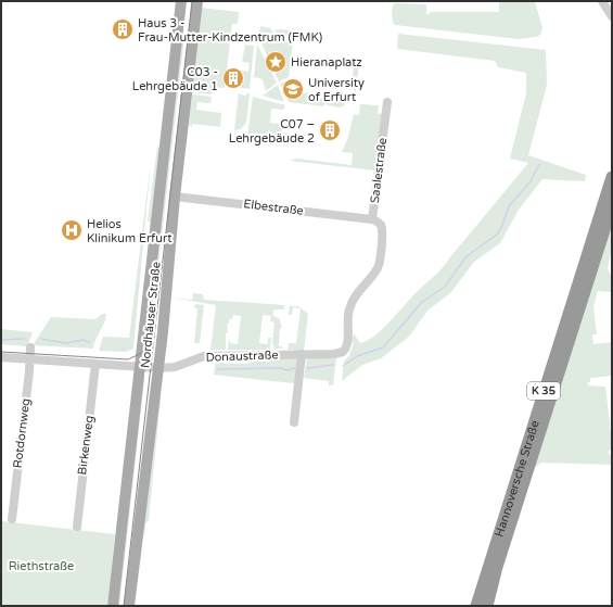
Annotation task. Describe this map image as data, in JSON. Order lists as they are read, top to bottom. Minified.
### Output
{"streets":{"highway":["K 35","Hannoversche Straße"],"main road":["Nordhäuser Straße"],"street":["Saalestraße","Elbestraße","Donaustraße","Rotdornweg","Birkenweg"]},"crossings":[["Saalestraße","Elbestraße"],["Saalestraße","Donaustraße"],["Elbestraße","Nordhäuser Straße"],["Nordhäuser Straße","Donaustraße"],["Donaustraße","Rotdornweg"],["Donaustraße","Birkenweg"]],"parks":["Riethstraße"],"places":{"building":["Haus 3 - Frau-Mutter-Kindzentrum (FMK)","C03 - Lehrgebäude 1","C07 – Lehrgebäude 2"],"place":["Hieranaplatz"],"school or university":["University of Erfurt"],"hospital":["Helios Klinikum Erfurt"]}}
